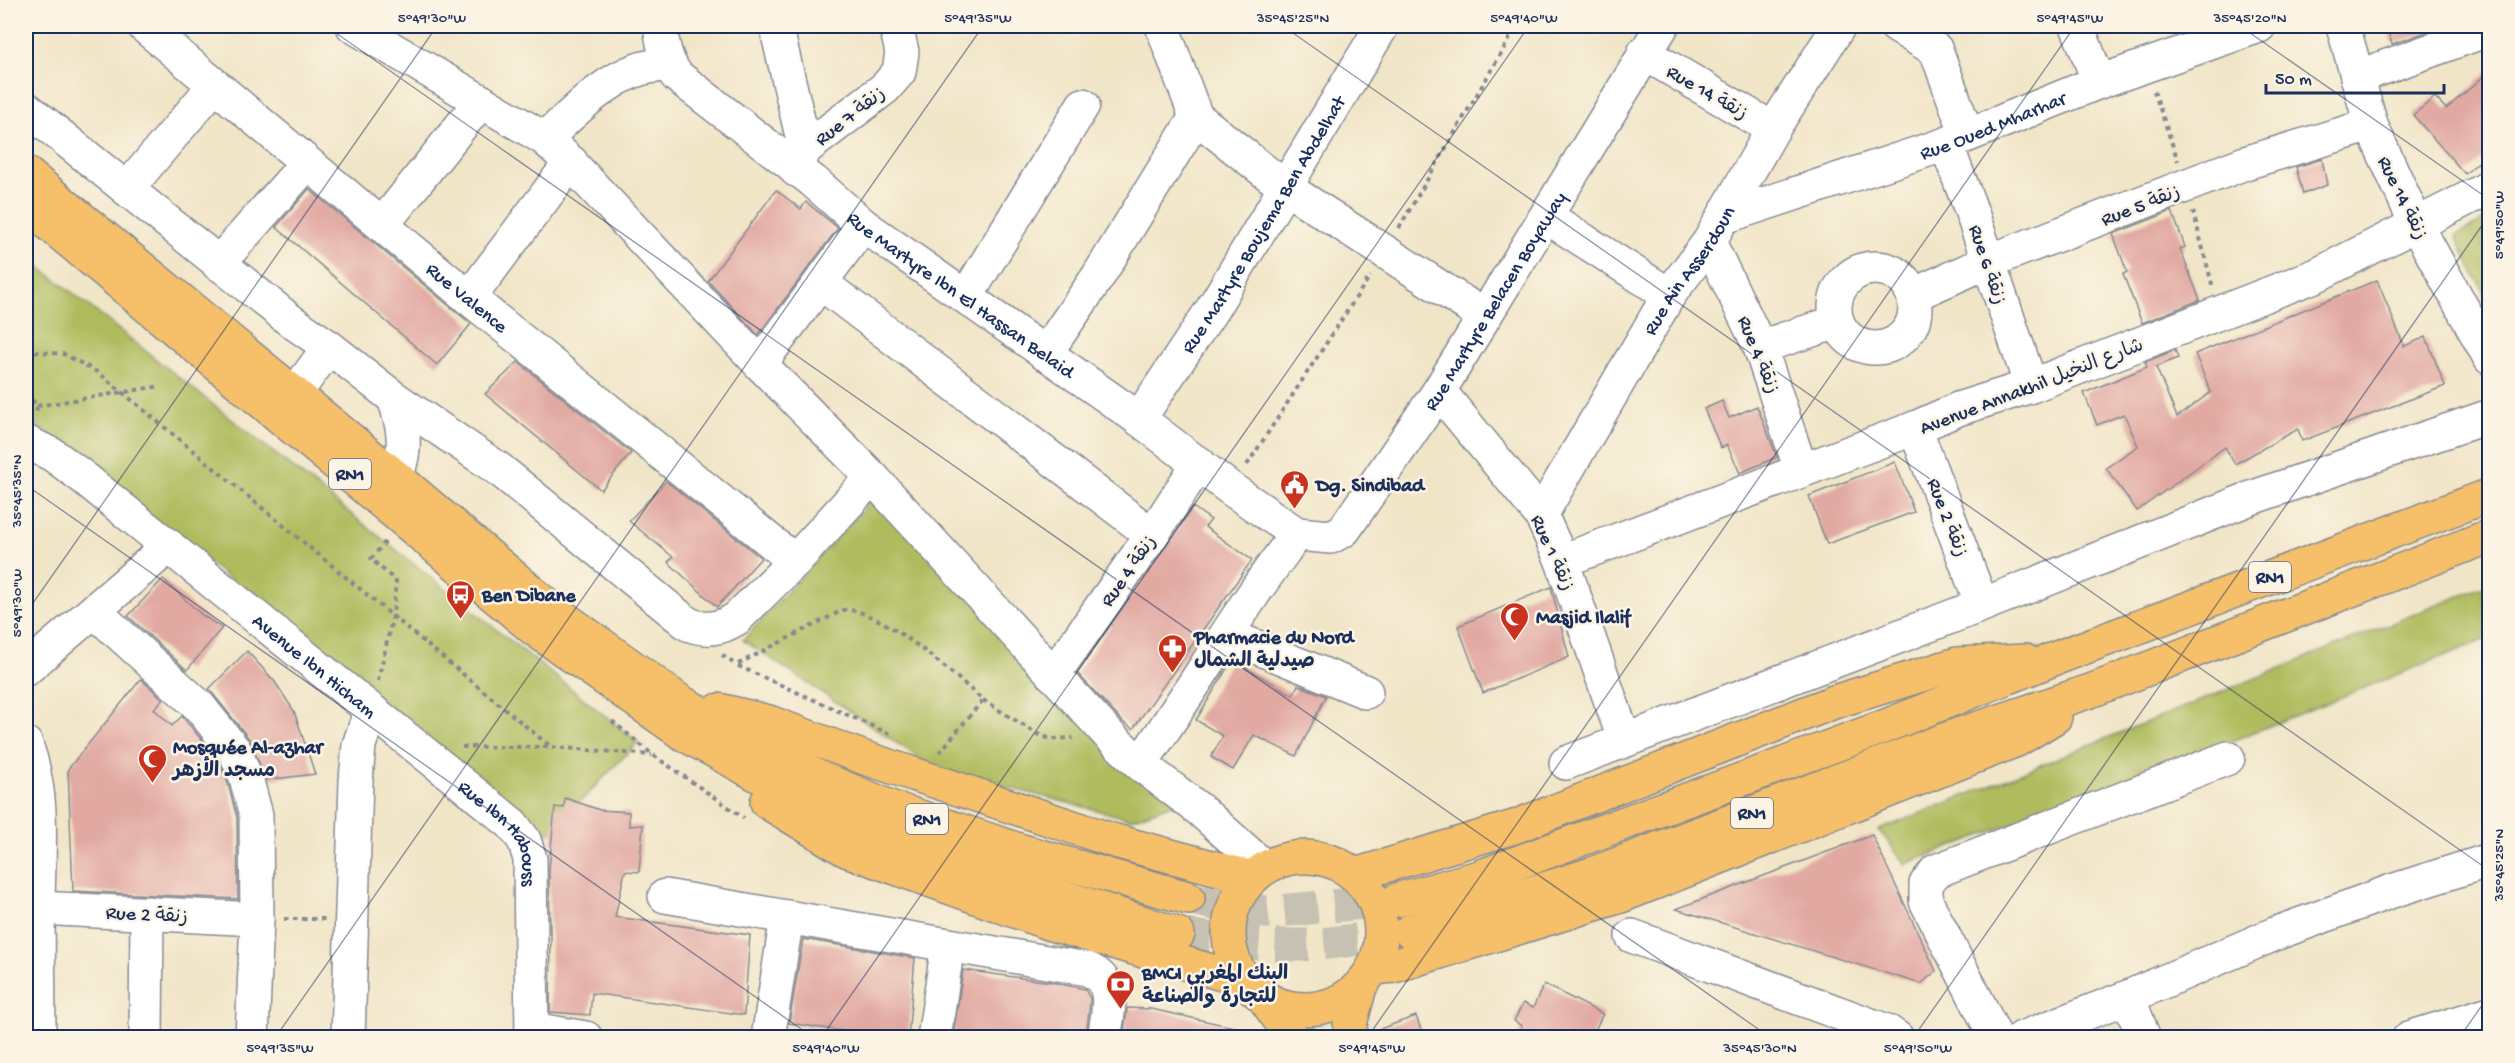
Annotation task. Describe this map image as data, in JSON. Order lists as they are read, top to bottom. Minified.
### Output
{"streets":{"main road":["RN1"],"street":["Rue 14 زنقة","Rue 7 زنقة","Rue Oued Mharhar","Rue 5 زنقة","Rue Martyre Boujema Ben Abdelhat","Rue 6 زنقة","Rue Ain Asserdoun","Rue Martyre Ibn El Hassan Belaid","Rue Valence","Rue Martyre Belacen Boyaway","Rue 4 زنقة","Avenue Annakhil شارع النخيل","Rue 2 زنقة","Rue 1 زنقة","Avenue Ibn Hicham","Rue Ibn Habouss"]},"crossings":[["Rue 14 زنقة","Rue 5 زنقة"],["Rue 14 زنقة","Rue Ain Asserdoun"],["Rue 14 زنقة","Rue Martyre Belacen Boyaway"],["Rue 14 زنقة","Avenue Annakhil شارع النخيل"],["Rue 7 زنقة","Rue Martyre Ibn El Hassan Belaid"],["Rue Oued Mharhar","Rue 6 زنقة"],["Rue Oued Mharhar","Rue Ain Asserdoun"],["Rue Oued Mharhar","Rue 4 زنقة"],["Rue 5 زنقة","Rue 6 زنقة"],["Rue Martyre Boujema Ben Abdelhat","Rue Martyre Ibn El Hassan Belaid"],["Rue 6 زنقة","Avenue Annakhil شارع النخيل"],["Rue Ain Asserdoun","Rue 4 زنقة"],["Rue Ain Asserdoun","Rue 1 زنقة"],["Rue Martyre Ibn El Hassan Belaid","Rue Martyre Belacen Boyaway"],["Rue Martyre Ibn El Hassan Belaid","Rue 4 زنقة"],["Rue Martyre Belacen Boyaway","Rue 1 زنقة"],["Rue 4 زنقة","Avenue Annakhil شارع النخيل"],["Avenue Annakhil شارع النخيل","Rue 2 زنقة"],["Avenue Annakhil شارع النخيل","Rue 1 زنقة"],["Avenue Ibn Hicham","Rue Ibn Habouss"]],"places":{"public building":["Dg. Sindibad"],"bus stop":["Ben Dibane"],"mosque":["Masjid Ilalif","Mosquée Al-azhar مسجد الأزهر"],"pharmacy":["Pharmacie du Nord صيدلية الشمال"],"bank":["BMCI البنك المغربي للتجارة والصناعة"]},"scale_bar":"50 m","coordinates":["5°49'30\"W","5°49'35\"W","35°45'25\"N","5°49'40\"W","5°49'45\"W","35°45'20\"N","5°49'50\"W","35°45'35\"N","35°45'30\"N"]}
